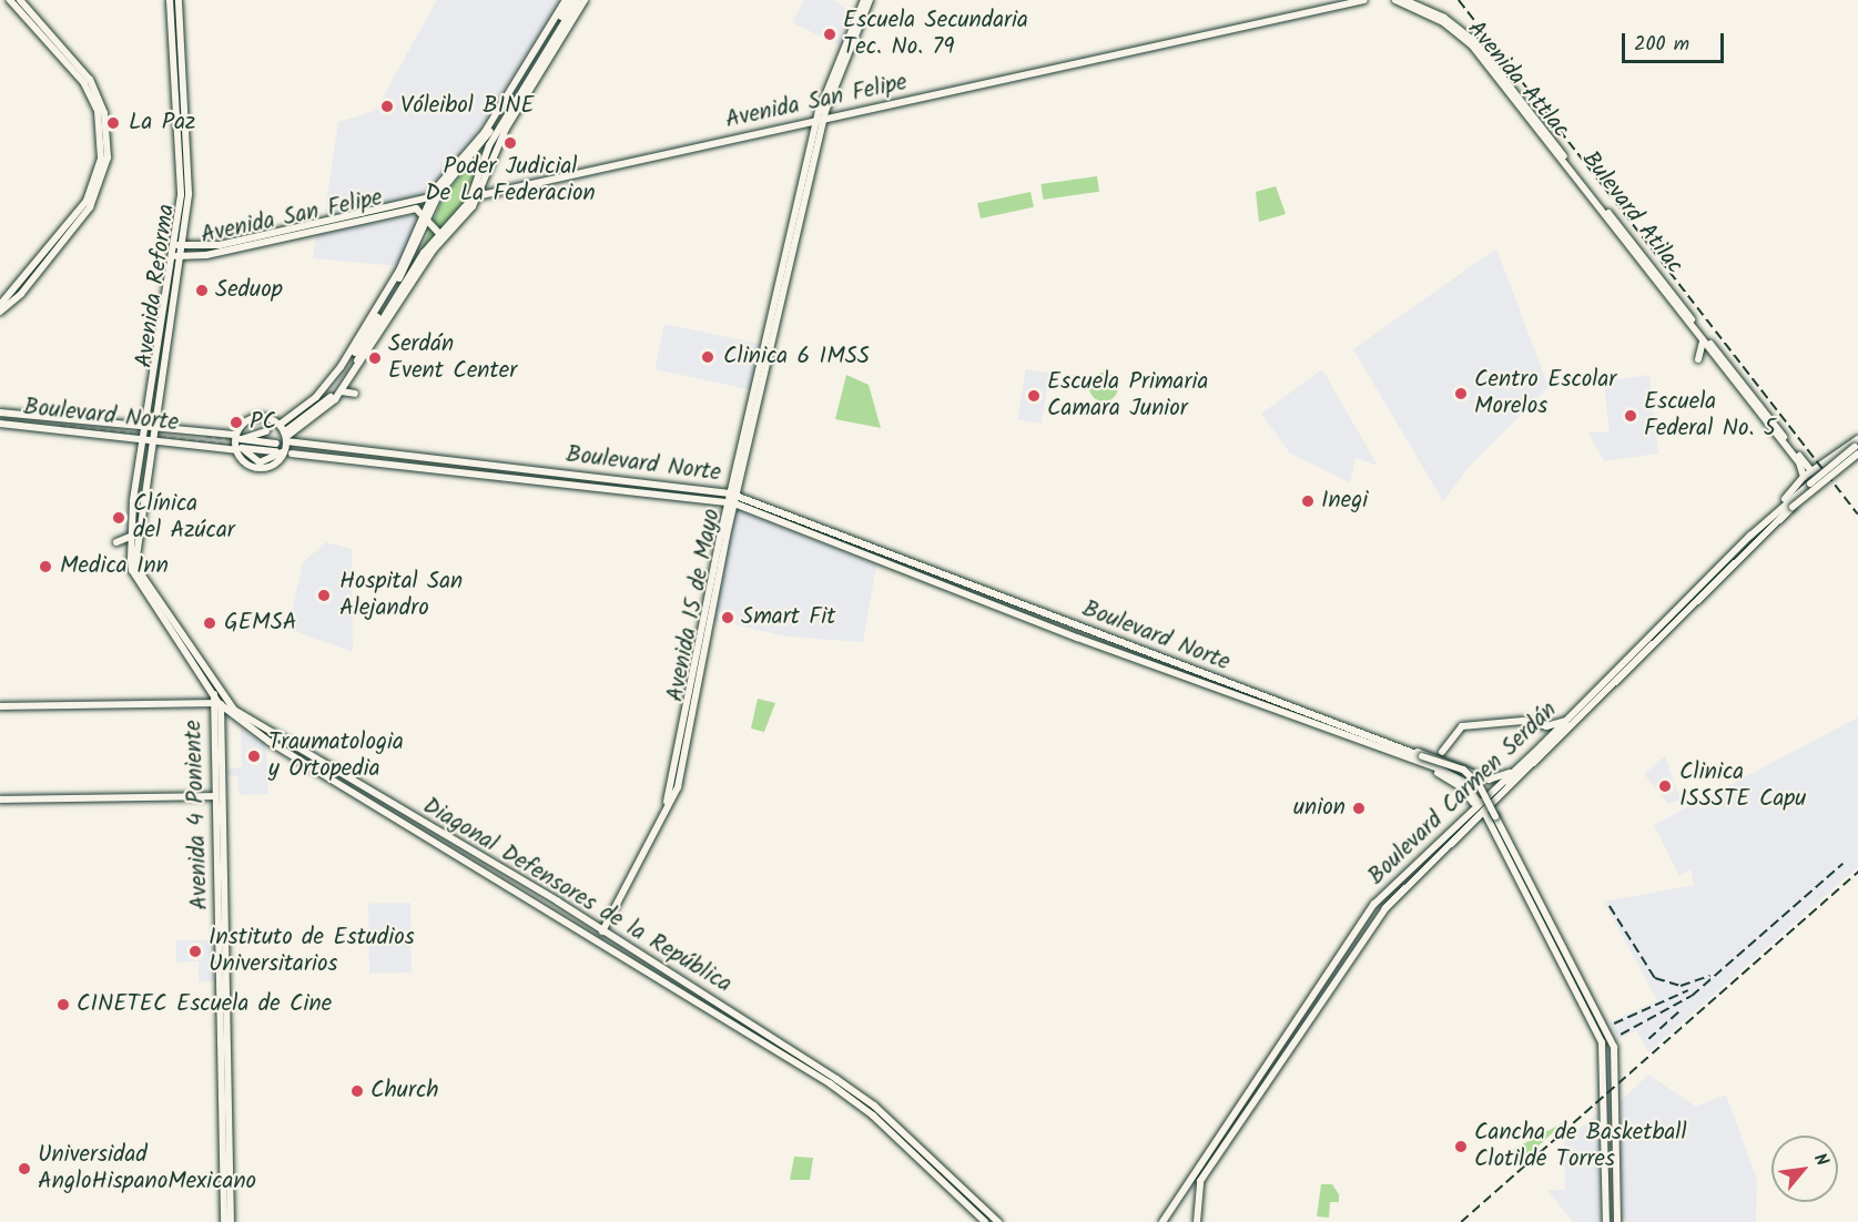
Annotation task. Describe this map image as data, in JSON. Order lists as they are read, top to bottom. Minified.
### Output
{"streets":{"main road":["Avenida Attlac","Avenida San Felipe","Bulevard Atilac","Avenida Reforma","Boulevard Norte","Avenida 15 de Mayo","Boulevard Carmen Serdán","Avenida 4 Poniente","Diagonal Defensores de la República"]},"crossings":[["Avenida Attlac","Bulevard Atilac"],["Avenida San Felipe","Avenida Reforma"],["Avenida San Felipe","Avenida 15 de Mayo"],["Avenida Reforma","Boulevard Norte"],["Avenida Reforma","Diagonal Defensores de la República"],["Boulevard Norte","Avenida 15 de Mayo"],["Avenida 15 de Mayo","Diagonal Defensores de la República"],["Avenida 4 Poniente","Diagonal Defensores de la República"]],"places":["Escuela Secundaria Tec. No. 79","Vóleibol BINE","La Paz","Poder Judicial De La Federacion","Seduop","Clinica 6 IMSS","Serdán Event Center","Centro Escolar Morelos","Escuela Primaria Camara Junior","Escuela Federal No. 5","PC","Inegi","Clínica del Azúcar","Medica Inn","Hospital San Alejandro","Smart Fit","GEMSA","Traumatologia y Ortopedia","Clinica ISSSTE Capu","union","Instituto de Estudios Universitarios","CINETEC Escuela de Cine","Church","Cancha de Basketball Clotilde Torres","Universidad AngloHispanoMexicano"],"scale_bar":"200 m","north":"top right"}
